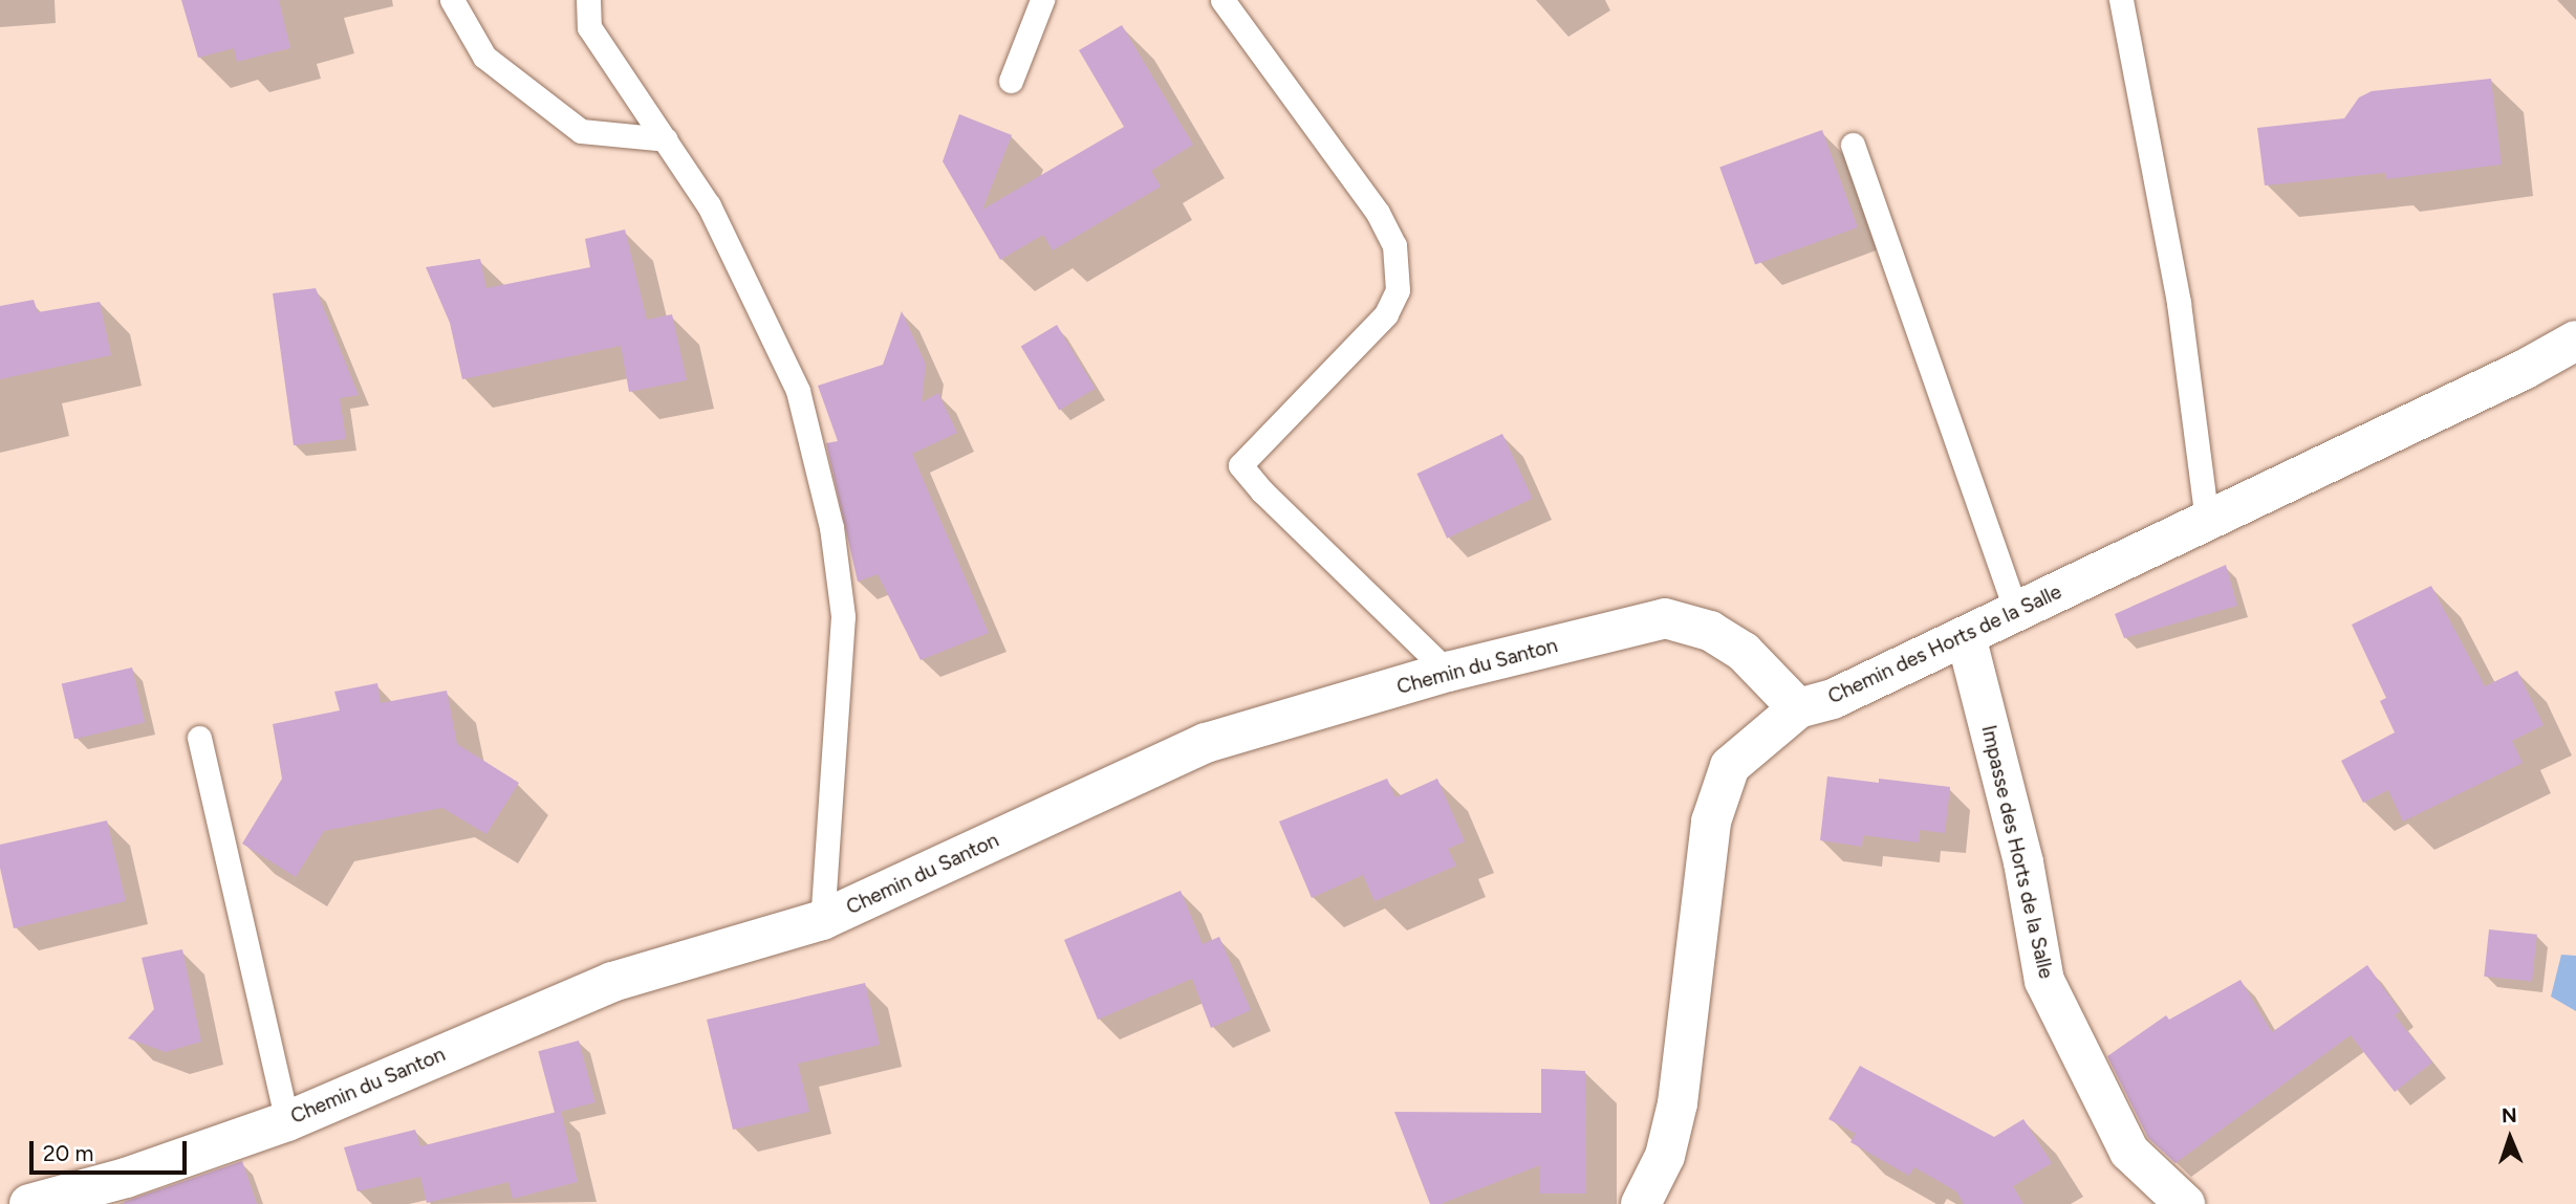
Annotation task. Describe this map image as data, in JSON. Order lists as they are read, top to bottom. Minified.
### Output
{"streets":{"street":["Chemin des Horts de la Salle","Chemin du Santon","Impasse des Horts de la Salle"]},"crossings":[["Chemin des Horts de la Salle","Chemin du Santon"],["Chemin des Horts de la Salle","Impasse des Horts de la Salle"]],"scale_bar":"20 m","north":"top"}
